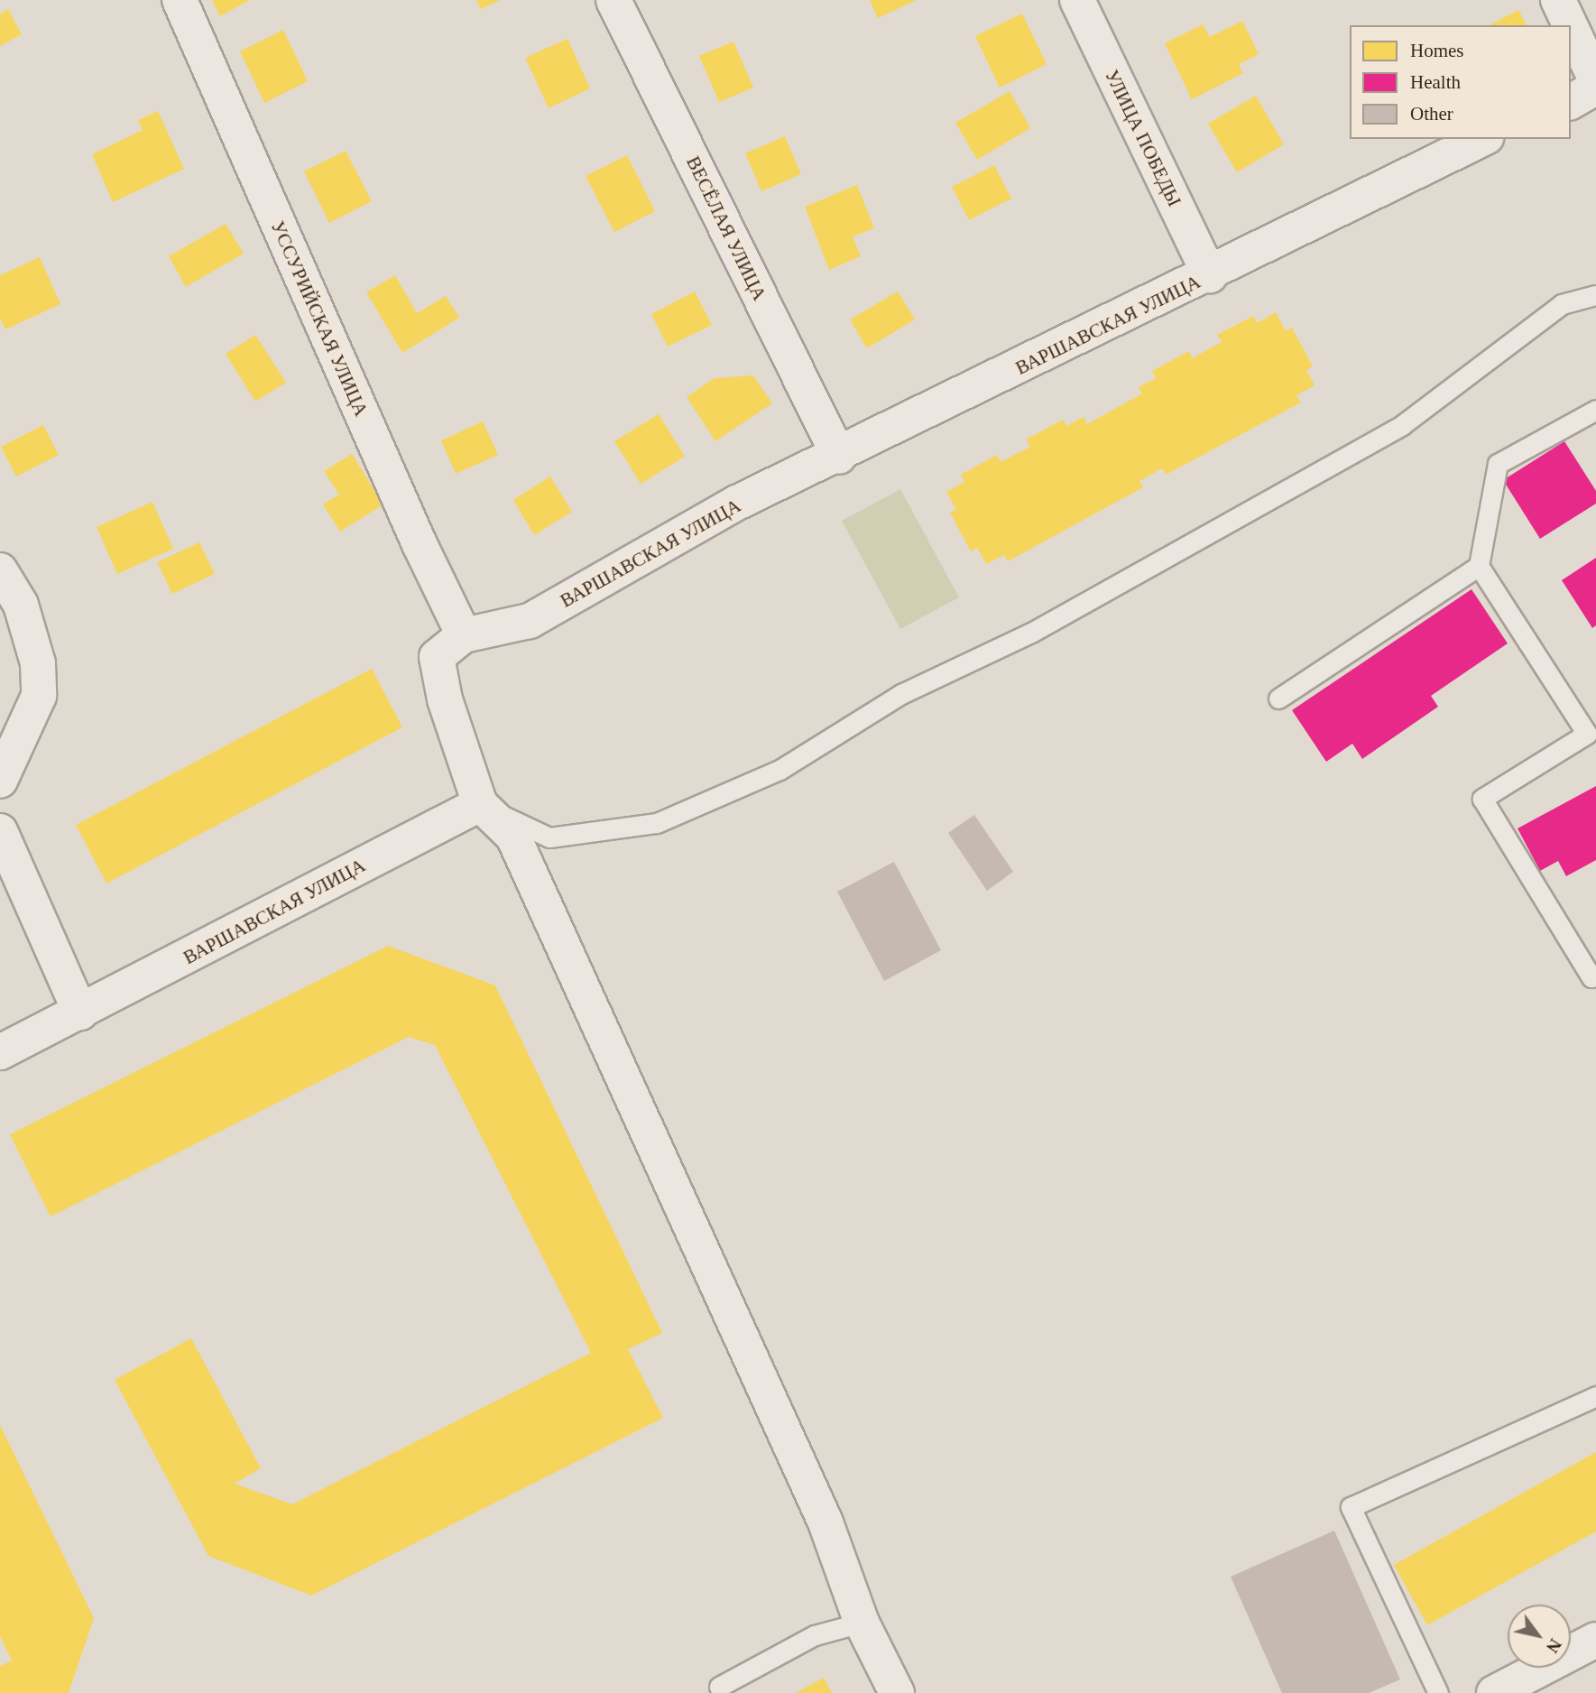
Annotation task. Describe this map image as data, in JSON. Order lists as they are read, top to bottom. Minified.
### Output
{"streets":{"street":["УЛИЦА ПОБЕДЫ","ВЕСЁЛАЯ УЛИЦА","УССУРИЙСКАЯ УЛИЦА","ВАРШАВСКАЯ УЛИЦА"]},"crossings":[["УЛИЦА ПОБЕДЫ","ВАРШАВСКАЯ УЛИЦА"],["ВЕСЁЛАЯ УЛИЦА","ВАРШАВСКАЯ УЛИЦА"],["УССУРИЙСКАЯ УЛИЦА","ВАРШАВСКАЯ УЛИЦА"]],"legend":["Homes","Health","Other"],"north":"bottom right"}
